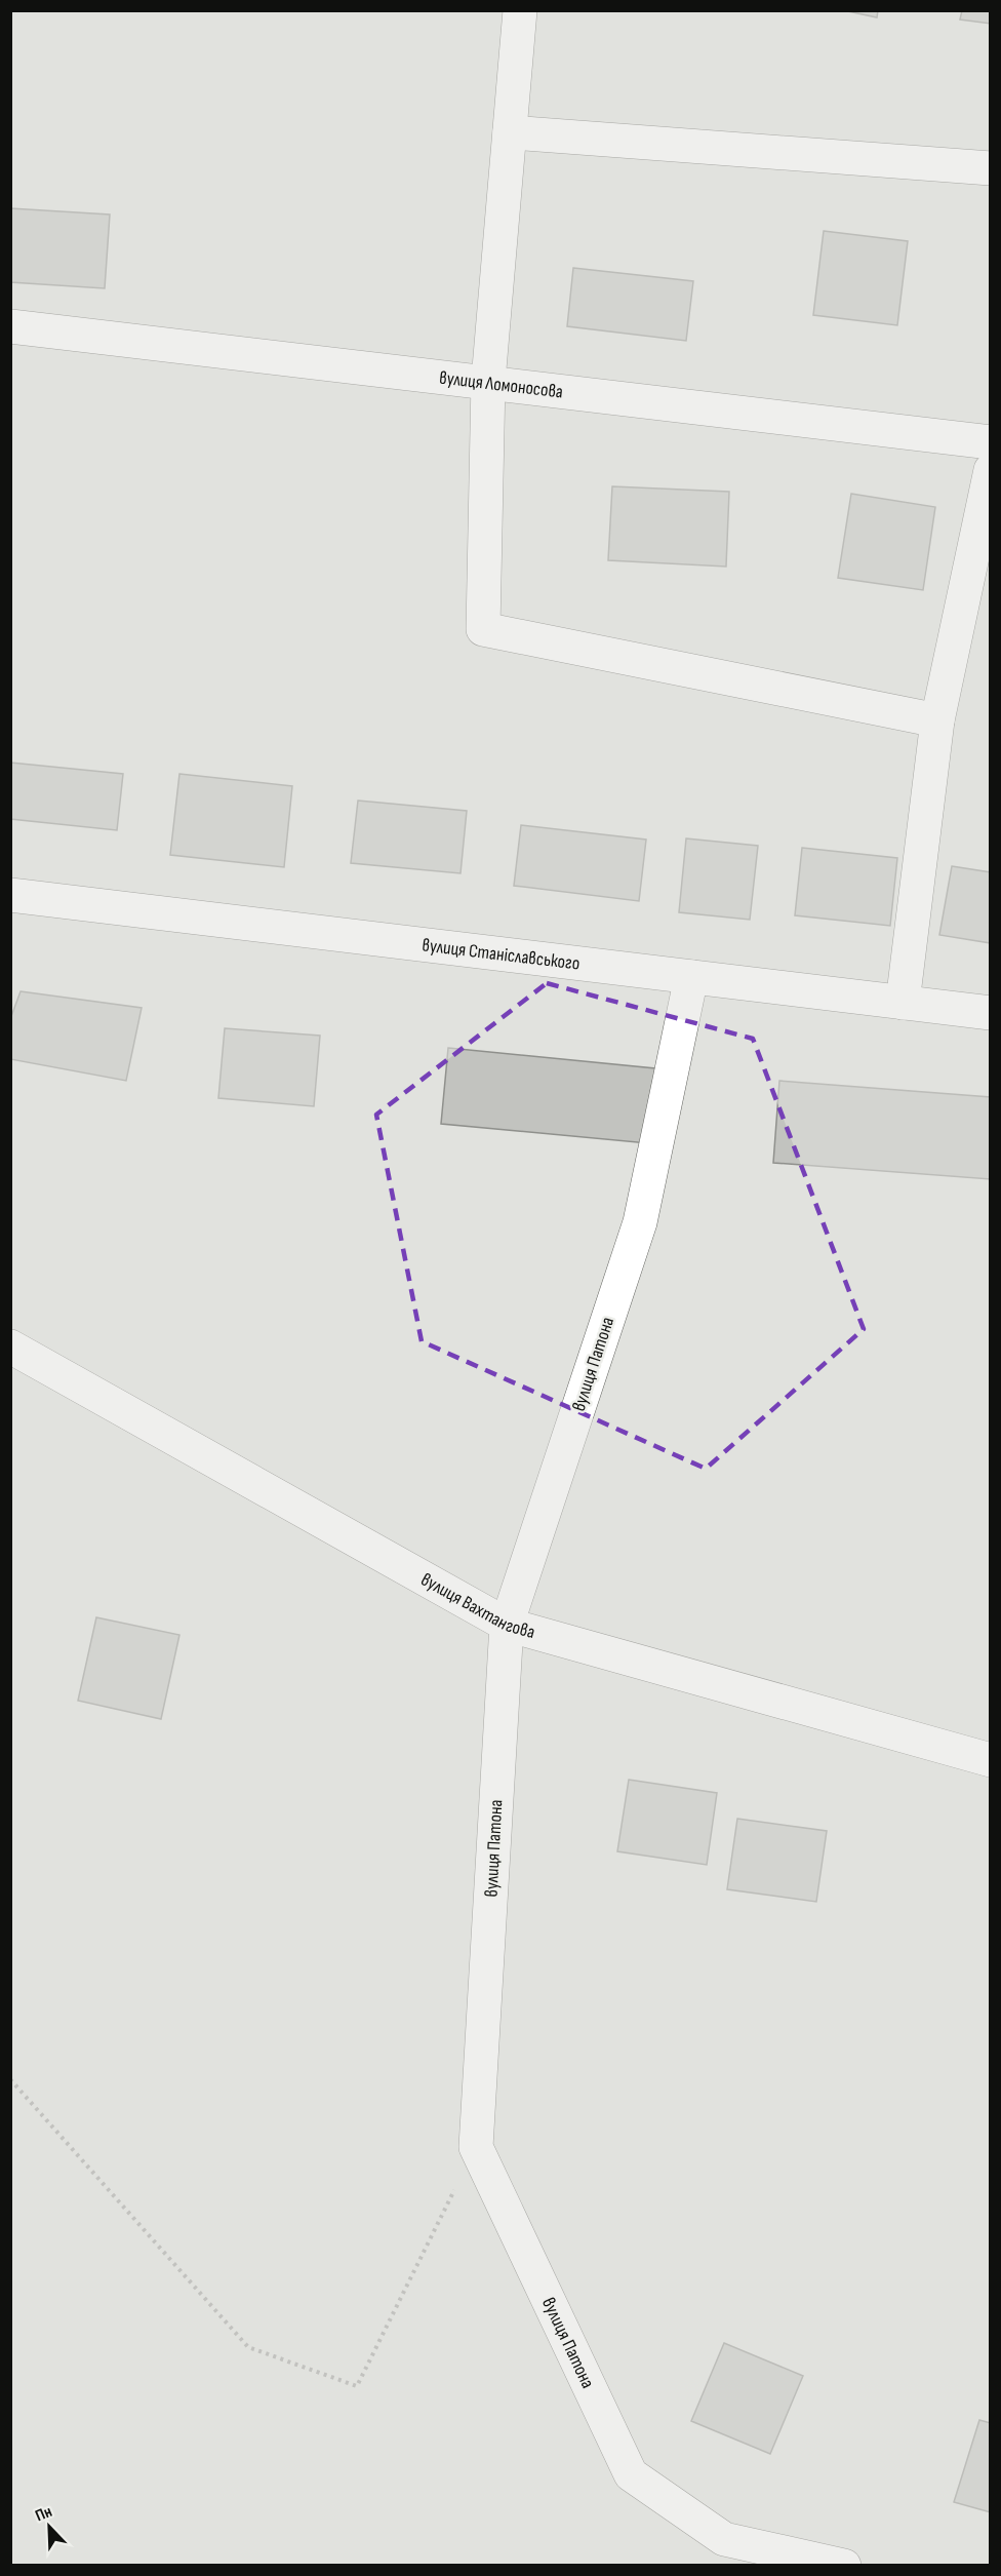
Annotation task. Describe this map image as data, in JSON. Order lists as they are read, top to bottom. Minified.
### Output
{"streets":{"street":["вулиця Ломоносова","вулиця Станіславського","вулиця Патона","вулиця Вахтангова"]},"crossings":[["вулиця Станіславського","вулиця Патона"],["вулиця Патона","вулиця Вахтангова"]],"north":"top left"}
